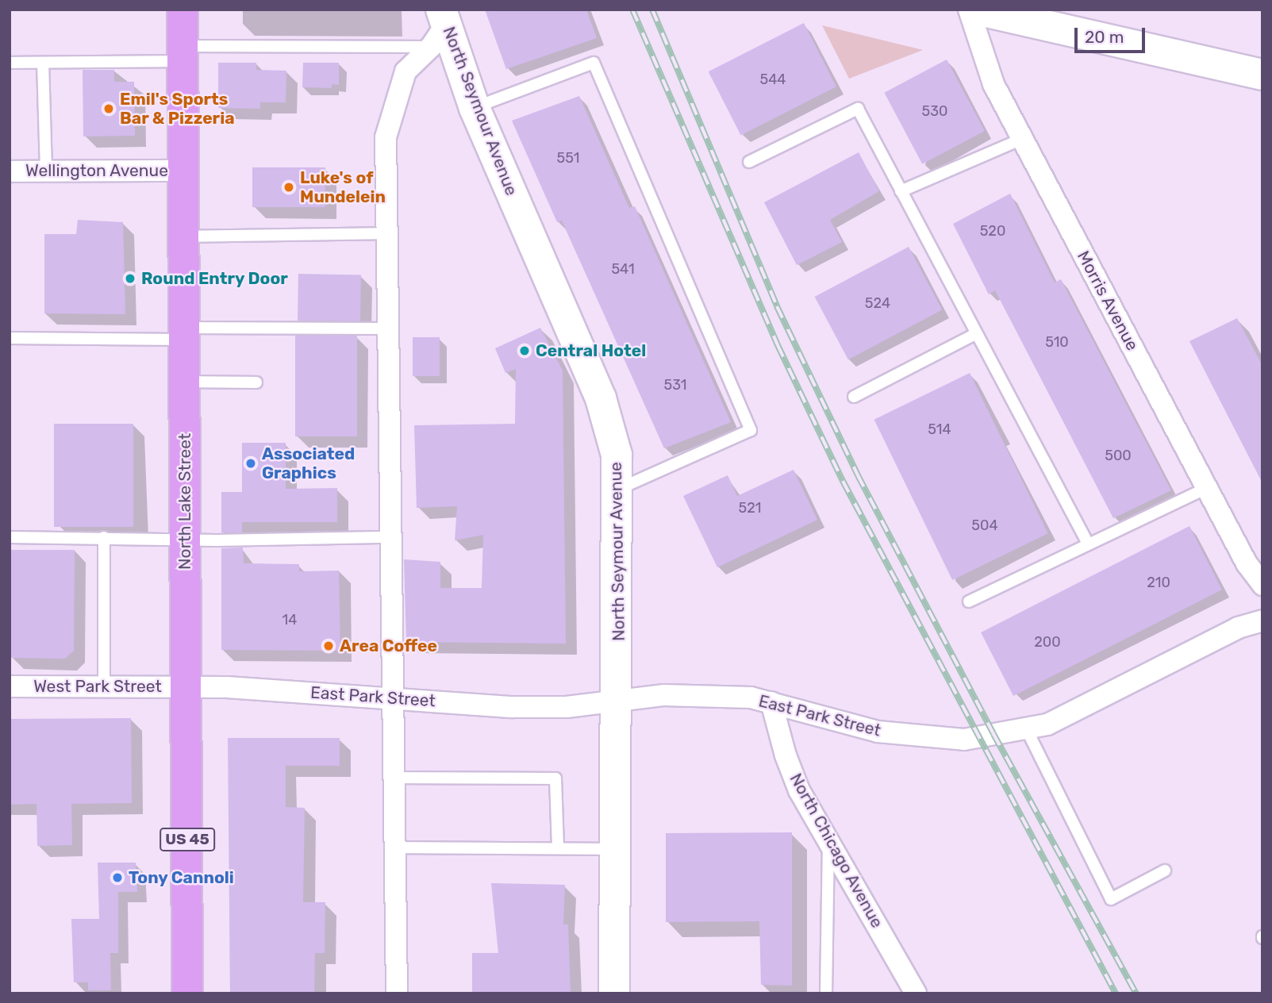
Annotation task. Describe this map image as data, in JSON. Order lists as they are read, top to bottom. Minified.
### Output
{"streets":{"main road":["North Lake Street","US 45"],"street":["North Seymour Avenue","Wellington Avenue","Morris Avenue","West Park Street","East Park Street","North Chicago Avenue"]},"crossings":[["North Seymour Avenue","East Park Street"],["Wellington Avenue","North Lake Street"],["North Lake Street","West Park Street"],["North Lake Street","East Park Street"],["West Park Street","East Park Street"],["East Park Street","North Chicago Avenue"]],"places":["Emil's Sports Bar & Pizzeria","Luke's of Mundelein","Round Entry Door","Central Hotel","Associated Graphics","Area Coffee","Tony Cannoli"],"house_numbers":["544","530","551","520","541","524","510","531","514","500","521","504","210","14","200"],"scale_bar":"20 m"}
